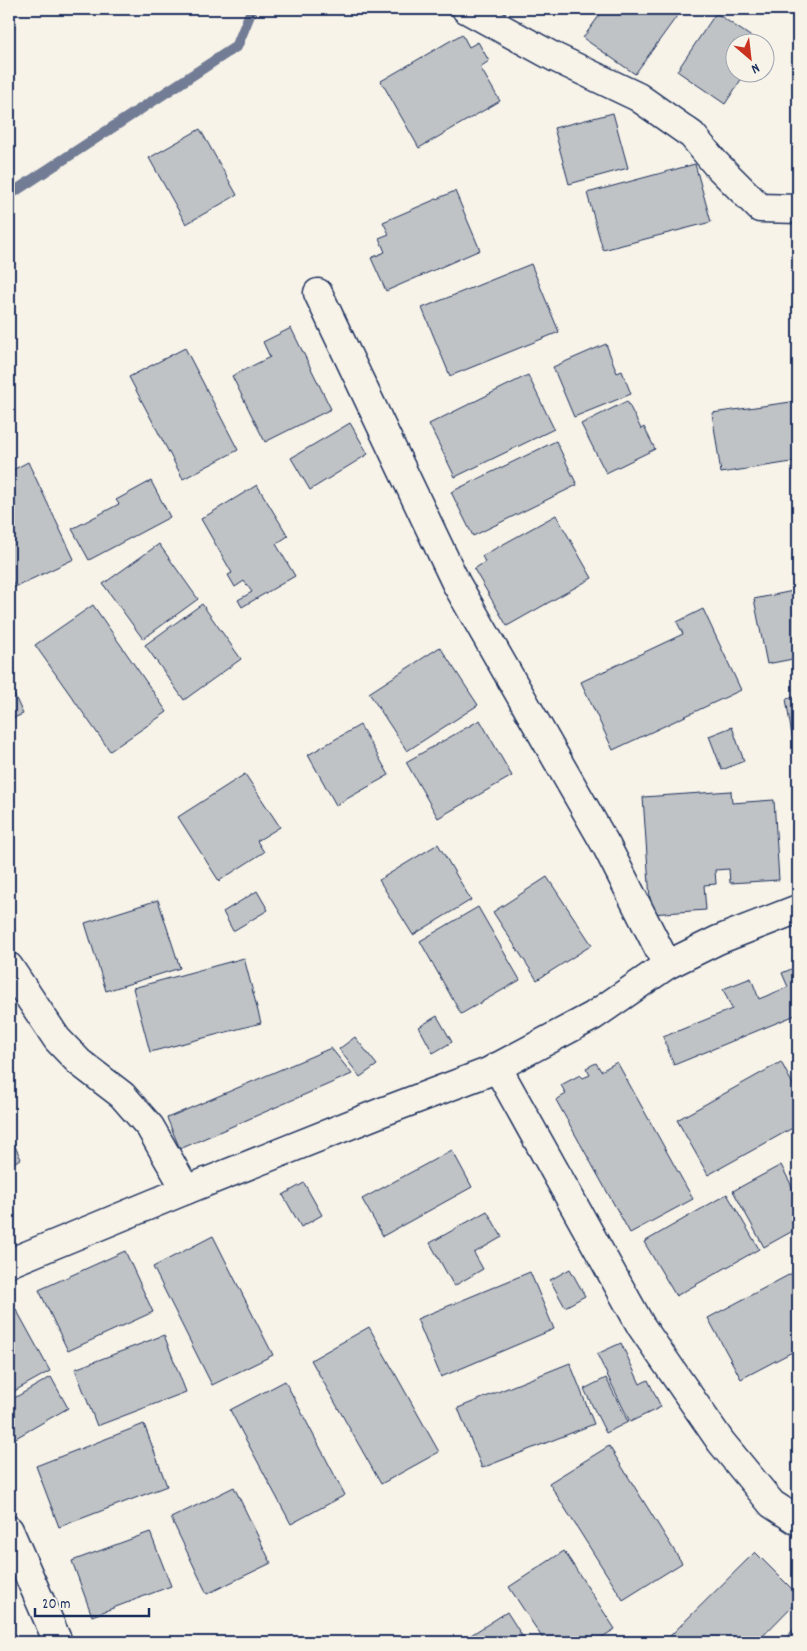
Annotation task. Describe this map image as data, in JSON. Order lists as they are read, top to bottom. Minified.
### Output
{"scale_bar":"20 m","north":"bottom right"}
